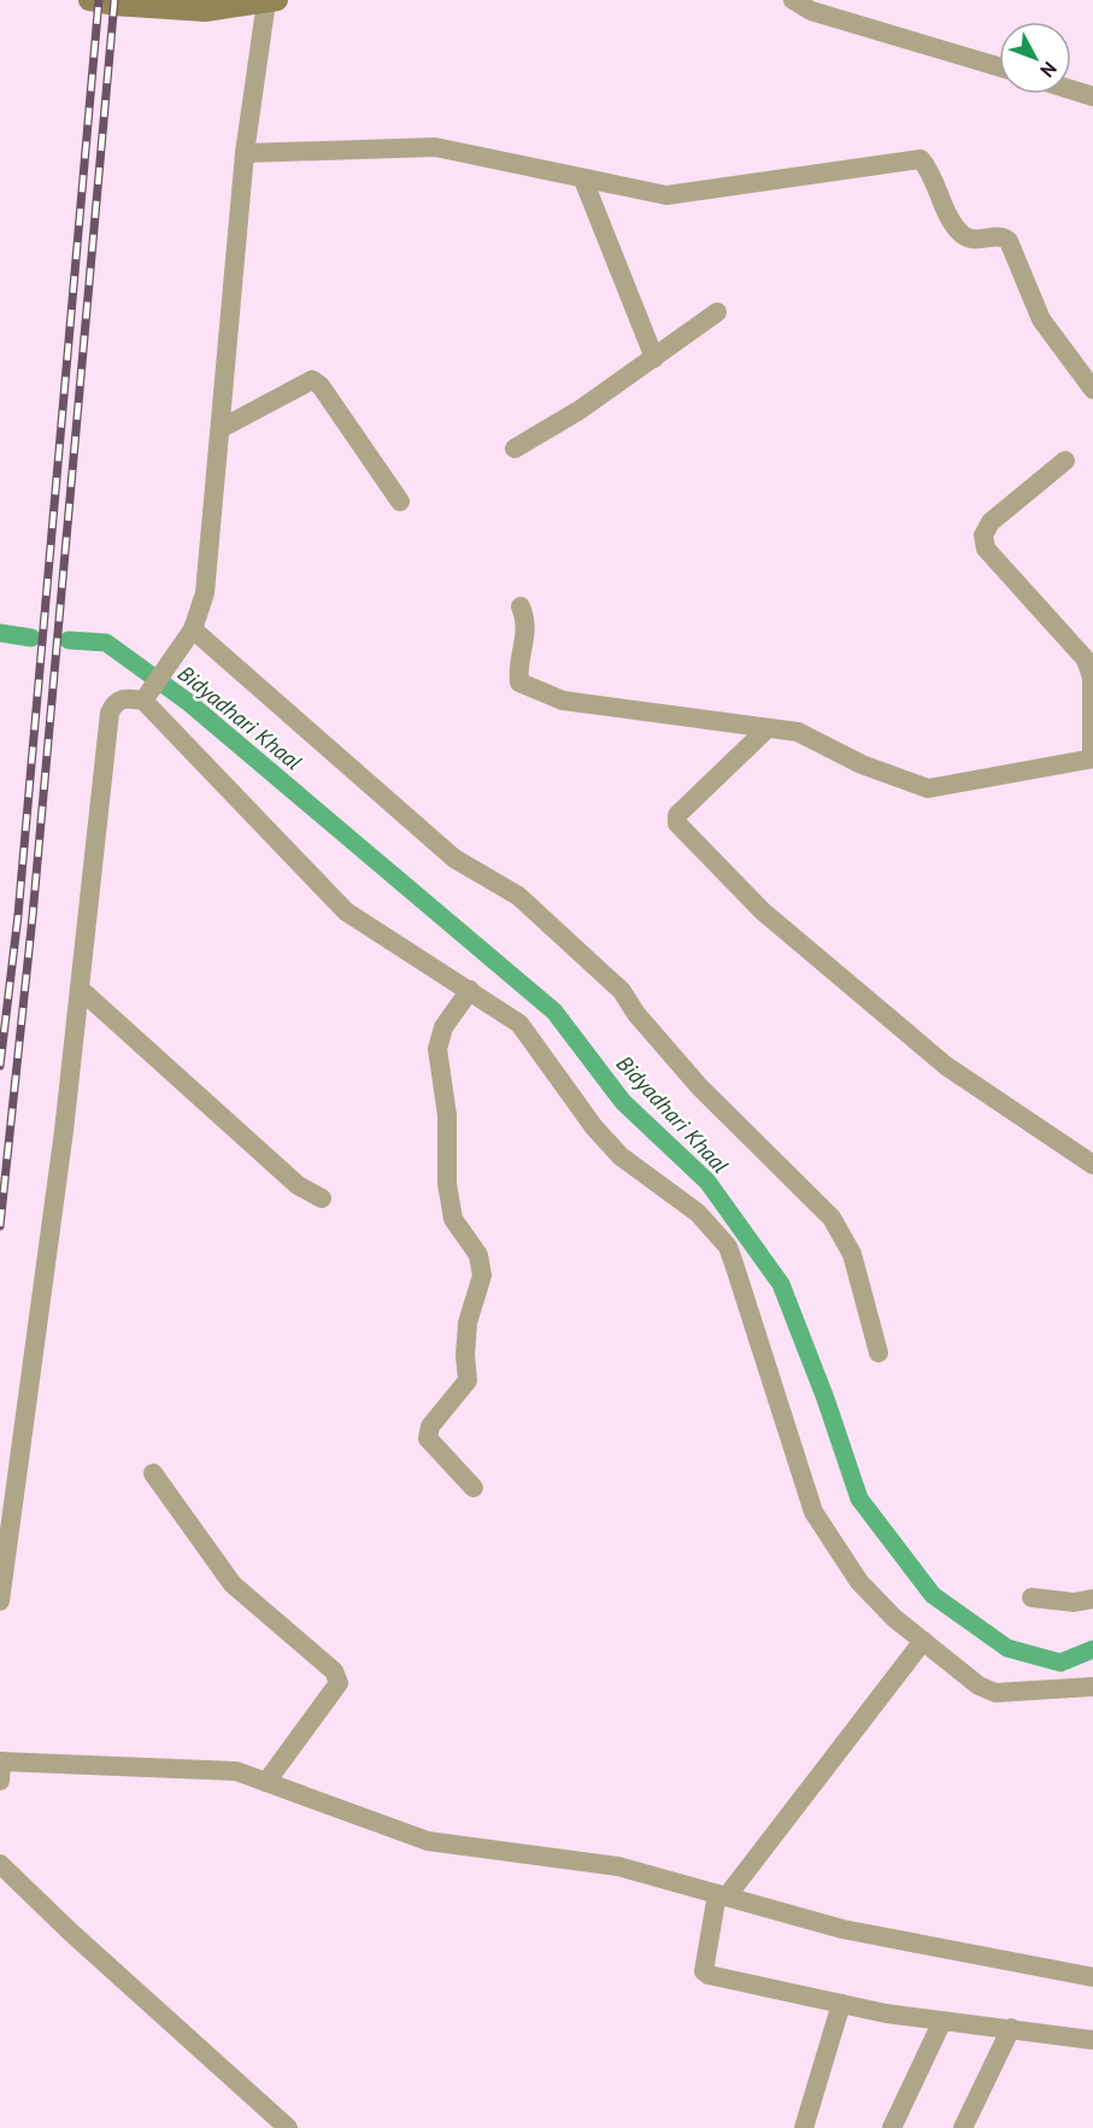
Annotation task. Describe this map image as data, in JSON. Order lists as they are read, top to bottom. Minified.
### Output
{"water":["Bidyadhari Khaal"],"north":"bottom right"}
